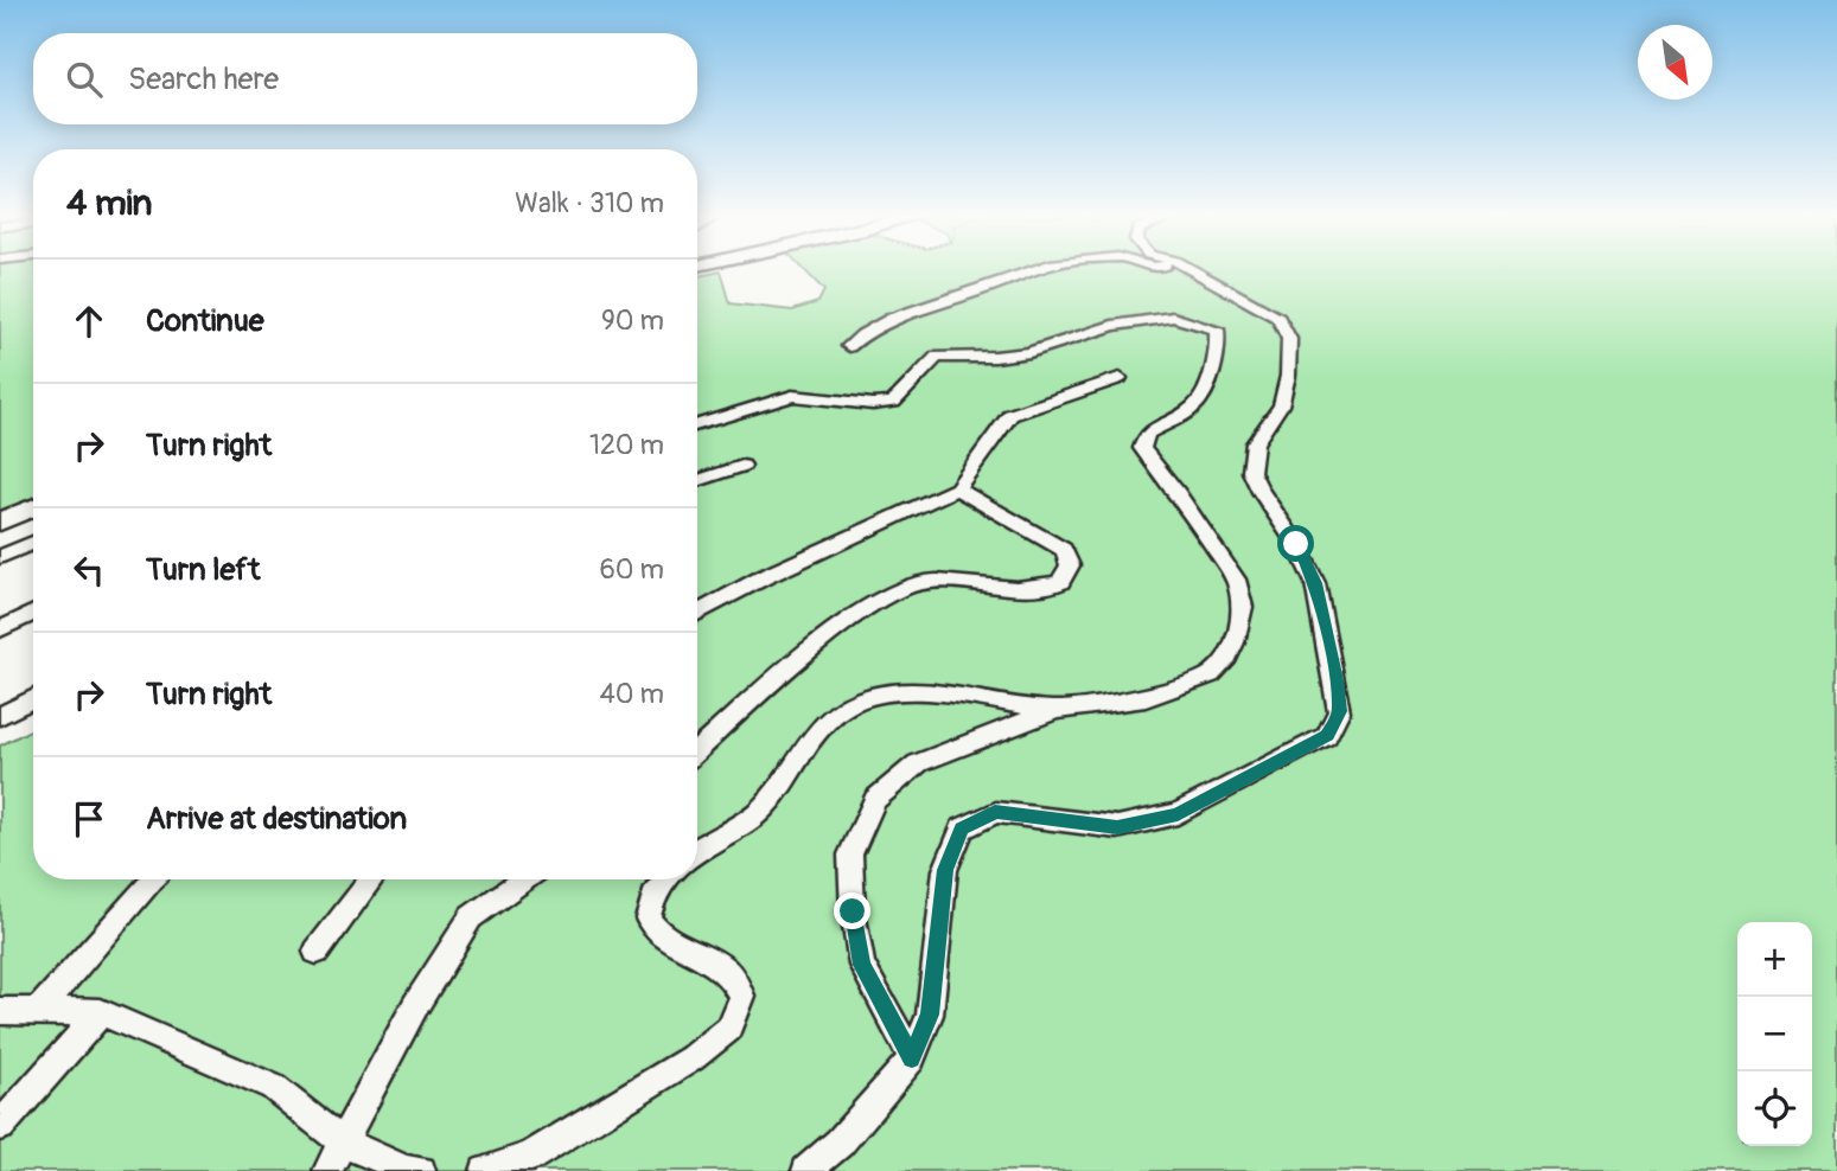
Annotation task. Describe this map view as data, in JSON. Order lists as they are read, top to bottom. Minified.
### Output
{"north":"bottom right","page":{"search":"Search here","heading":["4 min","Walk · 310 m"],"list":[["Continue","90 m"],["Turn right","120 m"],["Turn left","60 m"],["Turn right","40 m"],"Arrive at destination"],"map_buttons":["+","−"]}}
